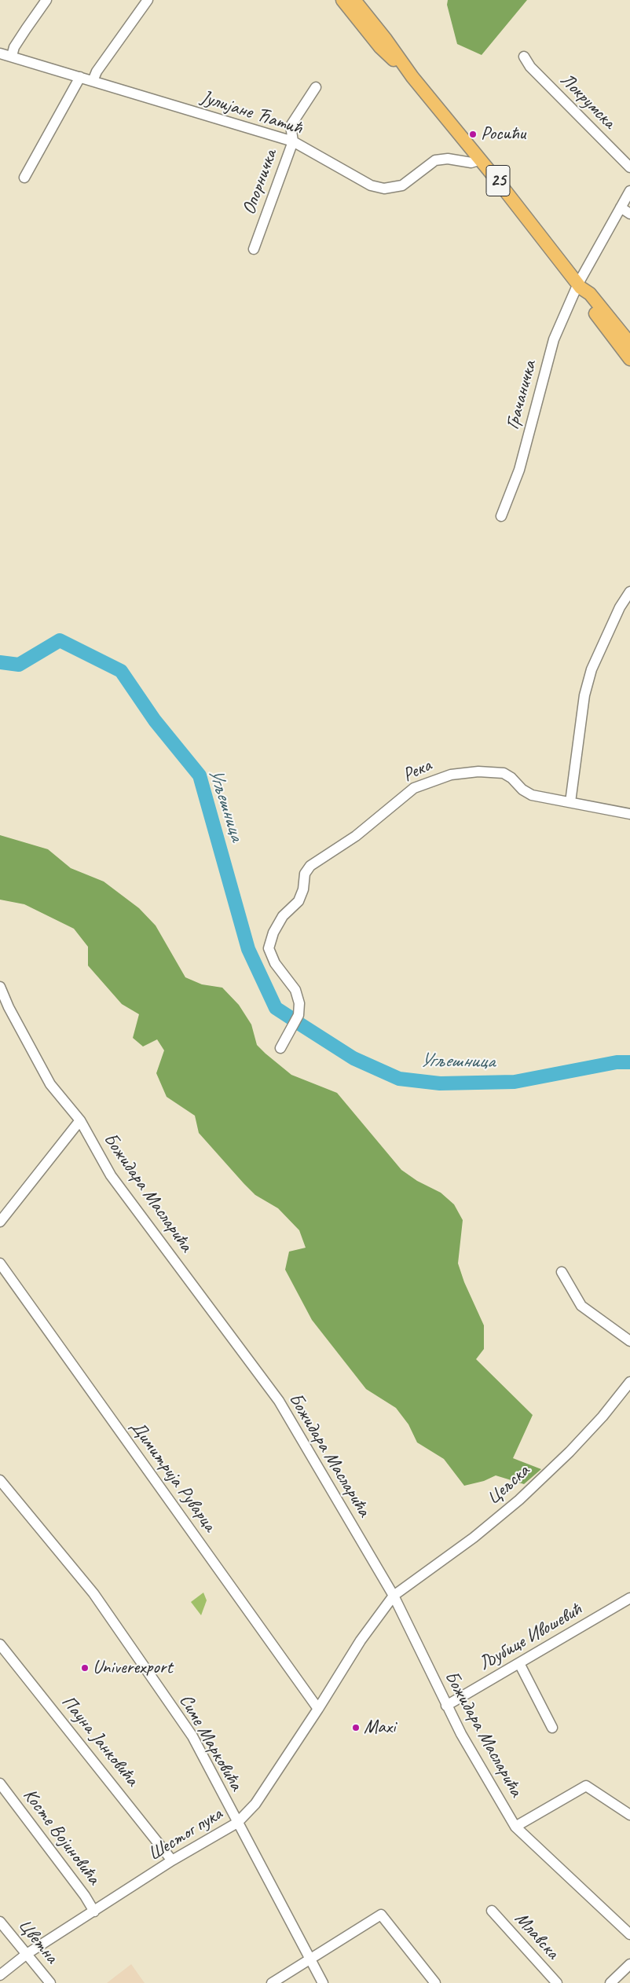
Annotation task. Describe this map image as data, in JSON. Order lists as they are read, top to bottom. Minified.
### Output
{"streets":{"main road":["25"],"street":["Локрумска","Јулијане Ћатић","Опорничка","Грачаничка","Река","Божидара Масларића","Димитрија Руварца","Цељска","Љубице Ивошевић","Пауна Јанковића","Симе Марковића","Шестог пука","Косте Војиновића","Млавска","Цветна"]},"crossings":[["Јулијане Ћатић","25"],["Јулијане Ћатић","Опорничка"],["25","Грачаничка"],["Божидара Масларића","Цељска"],["Божидара Масларића","Љубице Ивошевић"],["Божидара Масларића","Шестог пука"],["Димитрија Руварца","Шестог пука"],["Цељска","Шестог пука"],["Пауна Јанковића","Шестог пука"],["Симе Марковића","Шестог пука"],["Шестог пука","Косте Војиновића"],["Шестог пука","Цветна"]],"water":["Угљешница"],"places":["Росићи","Univerexport","Maxi"]}
